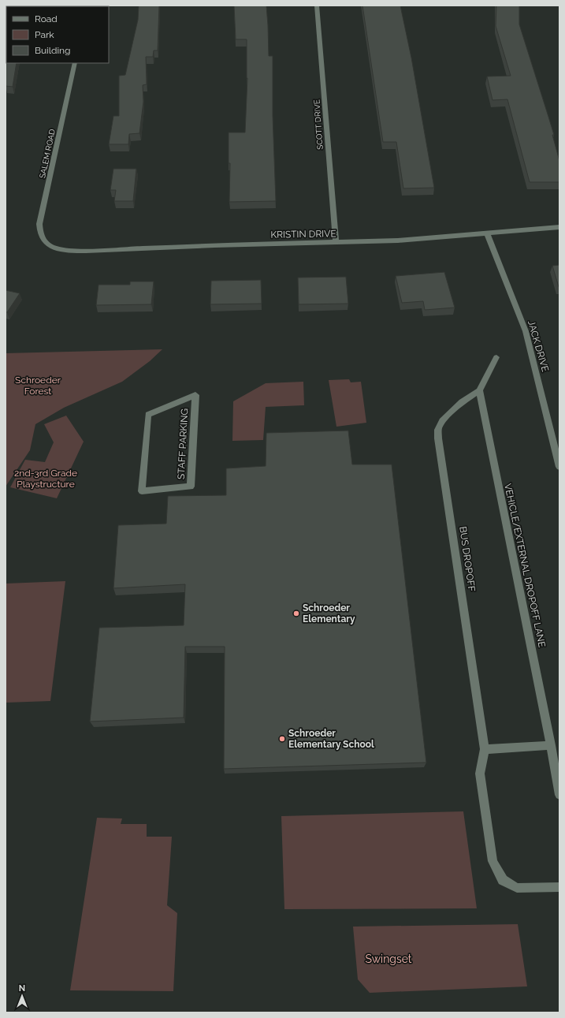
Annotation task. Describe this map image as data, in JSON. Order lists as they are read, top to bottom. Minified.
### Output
{"streets":{"street":["SCOTT DRIVE","SALEM ROAD","KRISTIN DRIVE","JACK DRIVE","STAFF PARKING","BUS DROPOFF","VEHICLE/EXTERNAL DROPOFF LANE"]},"crossings":[["SCOTT DRIVE","KRISTIN DRIVE"],["SALEM ROAD","KRISTIN DRIVE"],["KRISTIN DRIVE","JACK DRIVE"],["BUS DROPOFF","VEHICLE/EXTERNAL DROPOFF LANE"]],"parks":["Schroeder Forest","2nd-3rd Grade Playstructure","Swingset"],"places":["Schroeder Elementary","Schroeder Elementary School"],"legend":["Road","Park","Building"],"north":"top"}
